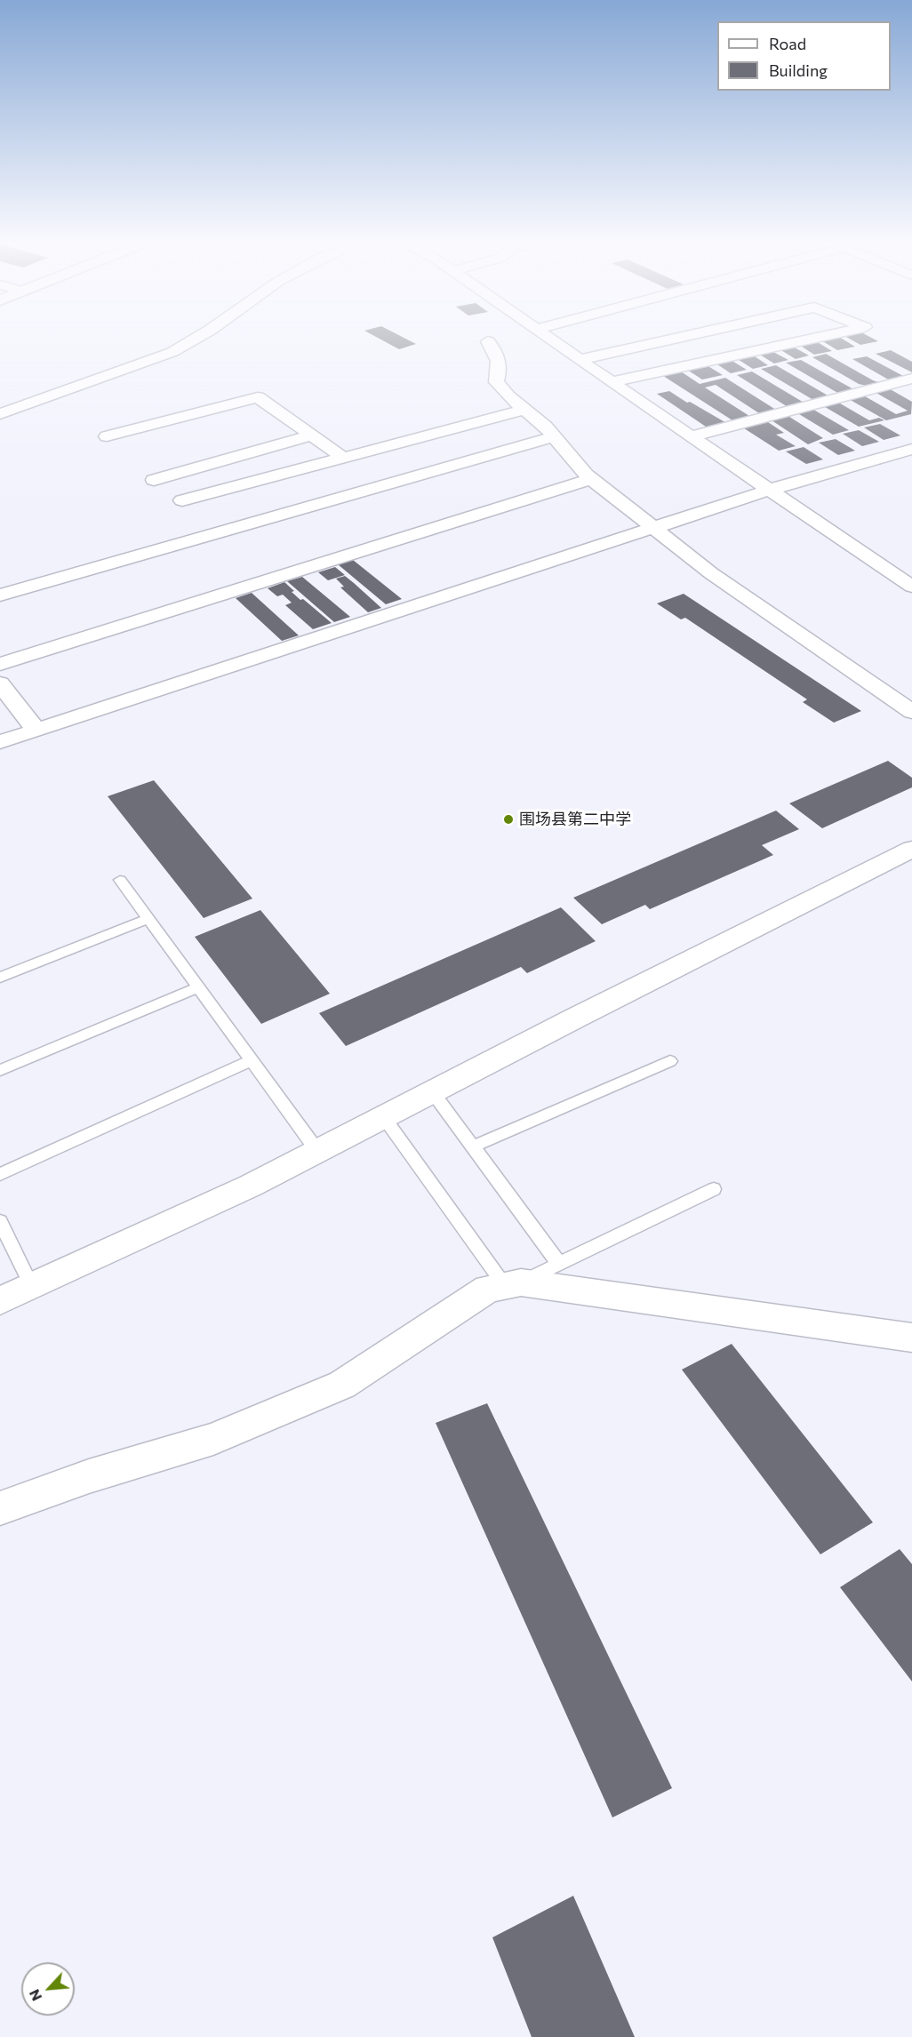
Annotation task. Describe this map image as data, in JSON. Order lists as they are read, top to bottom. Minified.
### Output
{"places":["围场县第二中学"],"legend":["Road","Building"],"north":"bottom left"}
